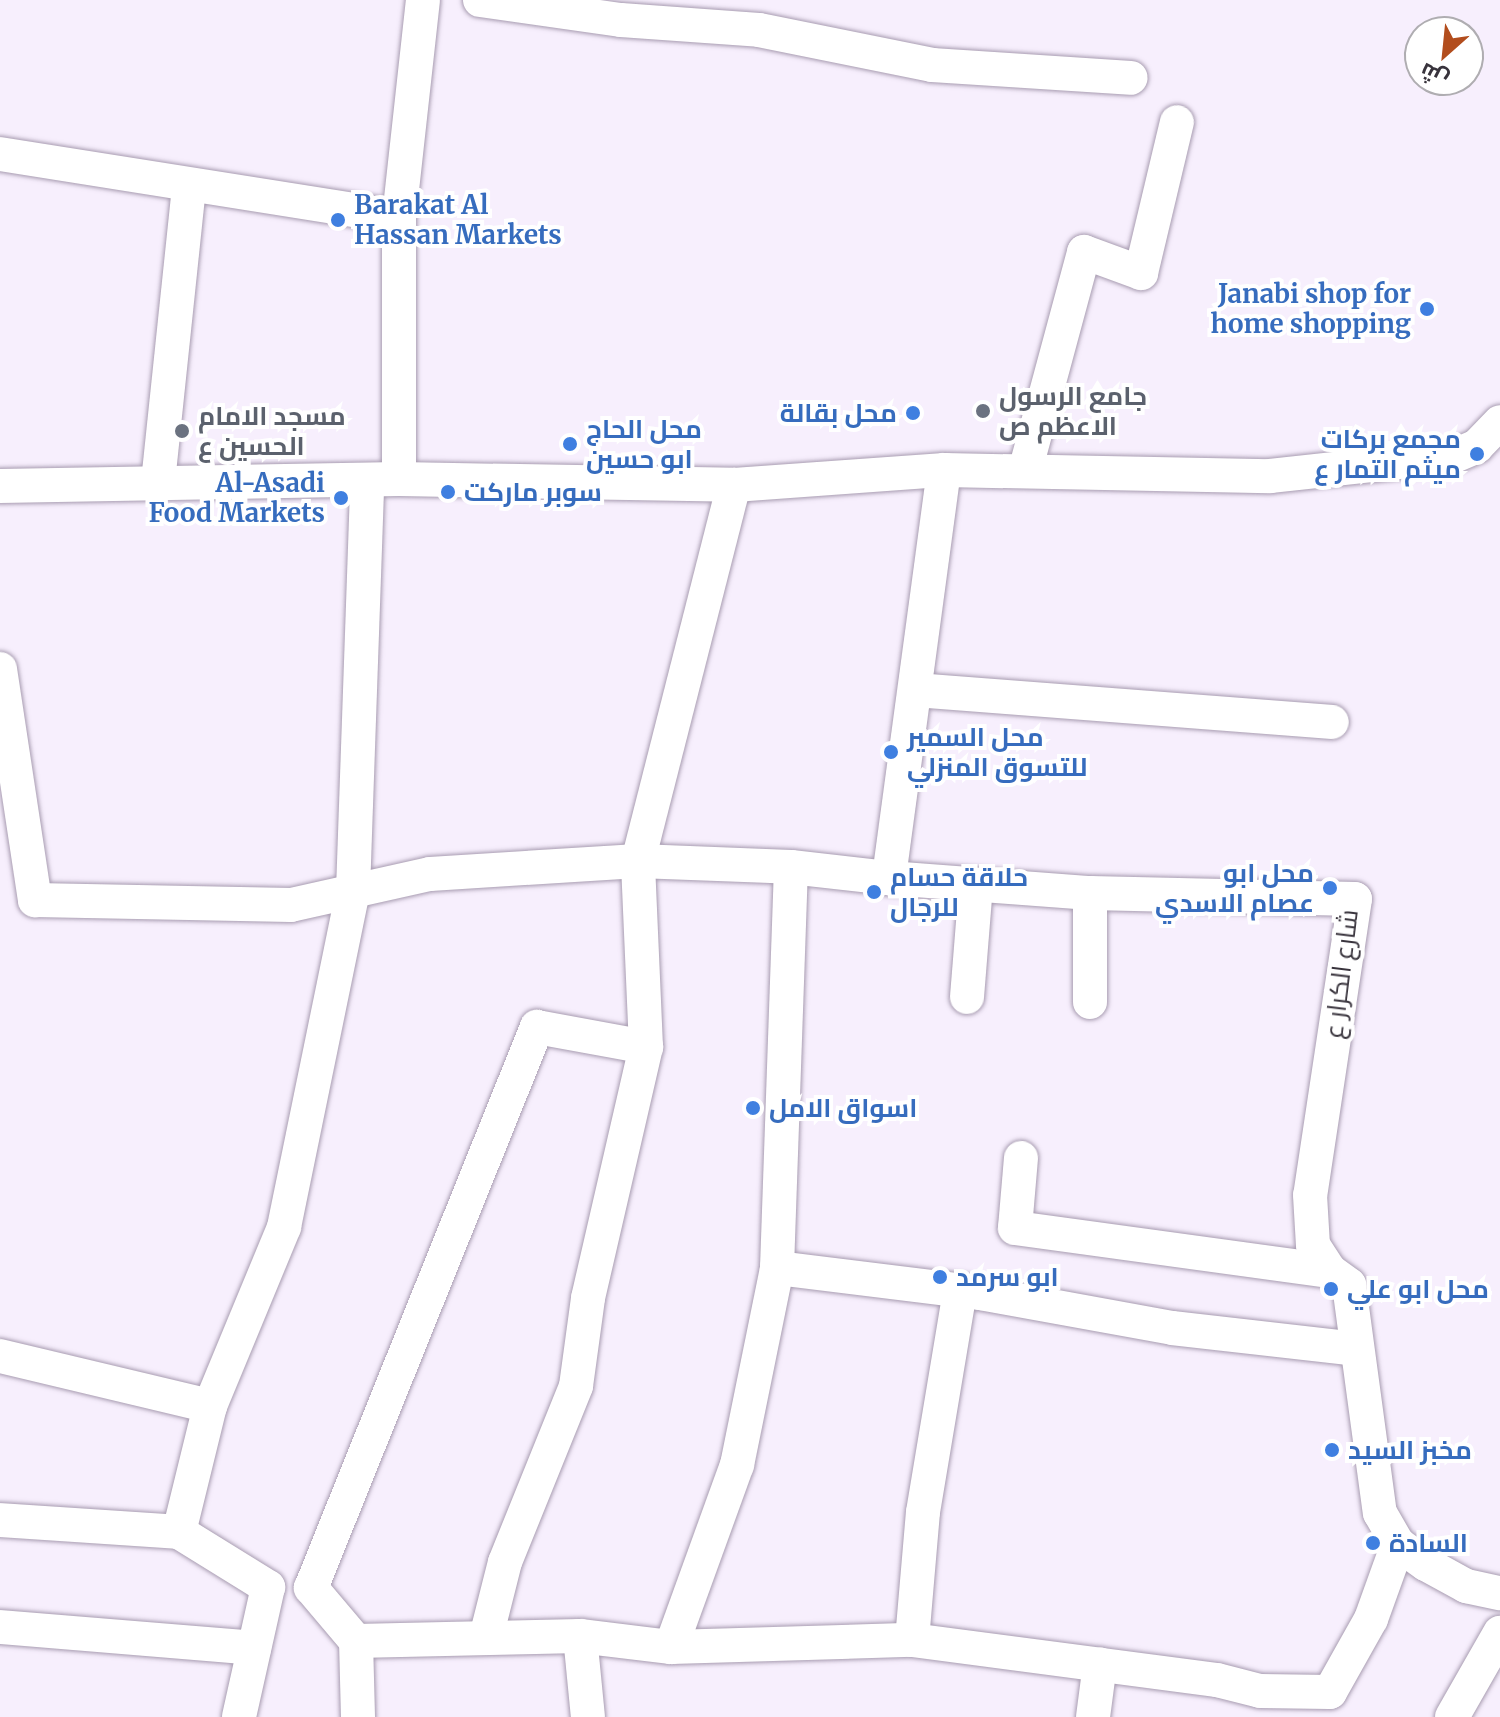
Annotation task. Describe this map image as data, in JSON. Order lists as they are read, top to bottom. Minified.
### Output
{"streets":{"street":["شارع الكرار ع"]},"places":["Barakat Al Hassan Markets","Janabi shop for home shopping","جامع الرسول الاعظم ص","محل بقالة","مسجد الامام الحسين ع","محل الحاج ابو حسين","مجمع بركات ميثم التمار ع","سوبر ماركت","Al-Asadi Food Markets","محل السمير للتسوق المنزلي","محل ابو عصام الاسدي","حلاقة حسام للرجال","اسواق الامل","ابو سرمد","محل ابو علي","مخبز السيد","السادة"],"north":"bottom left"}
